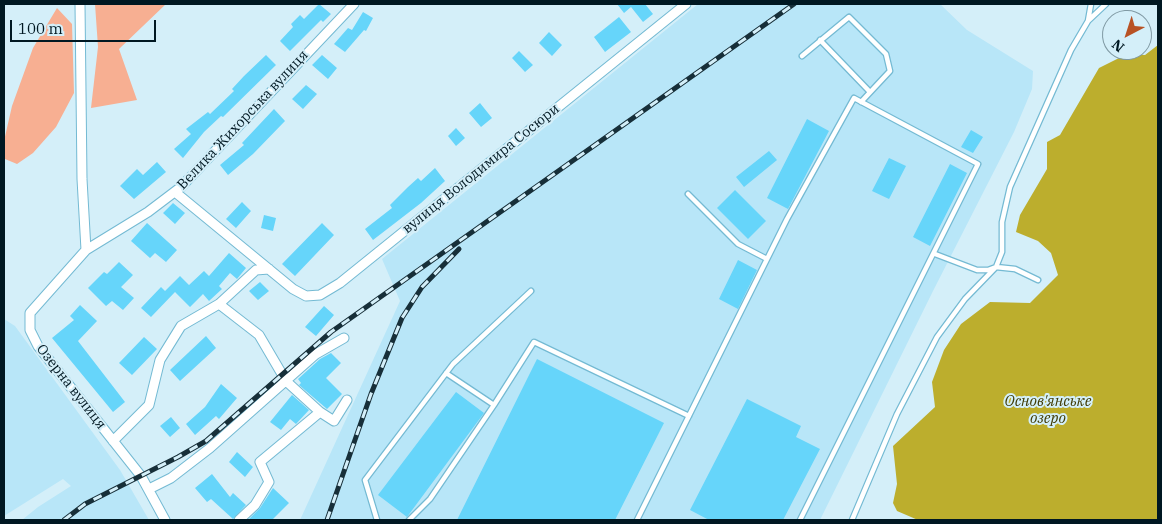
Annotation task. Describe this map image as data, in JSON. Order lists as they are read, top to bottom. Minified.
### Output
{"streets":{"street":["Велика Жихорська вулиця","вулиця Володимира Сосюри","Озерна вулиця"]},"crossings":[["Велика Жихорська вулиця","вулиця Володимира Сосюри"],["Велика Жихорська вулиця","Озерна вулиця"],["вулиця Володимира Сосюри","Озерна вулиця"]],"water":["Основ'янське озеро"],"scale_bar":"100 m","north":"bottom left"}
